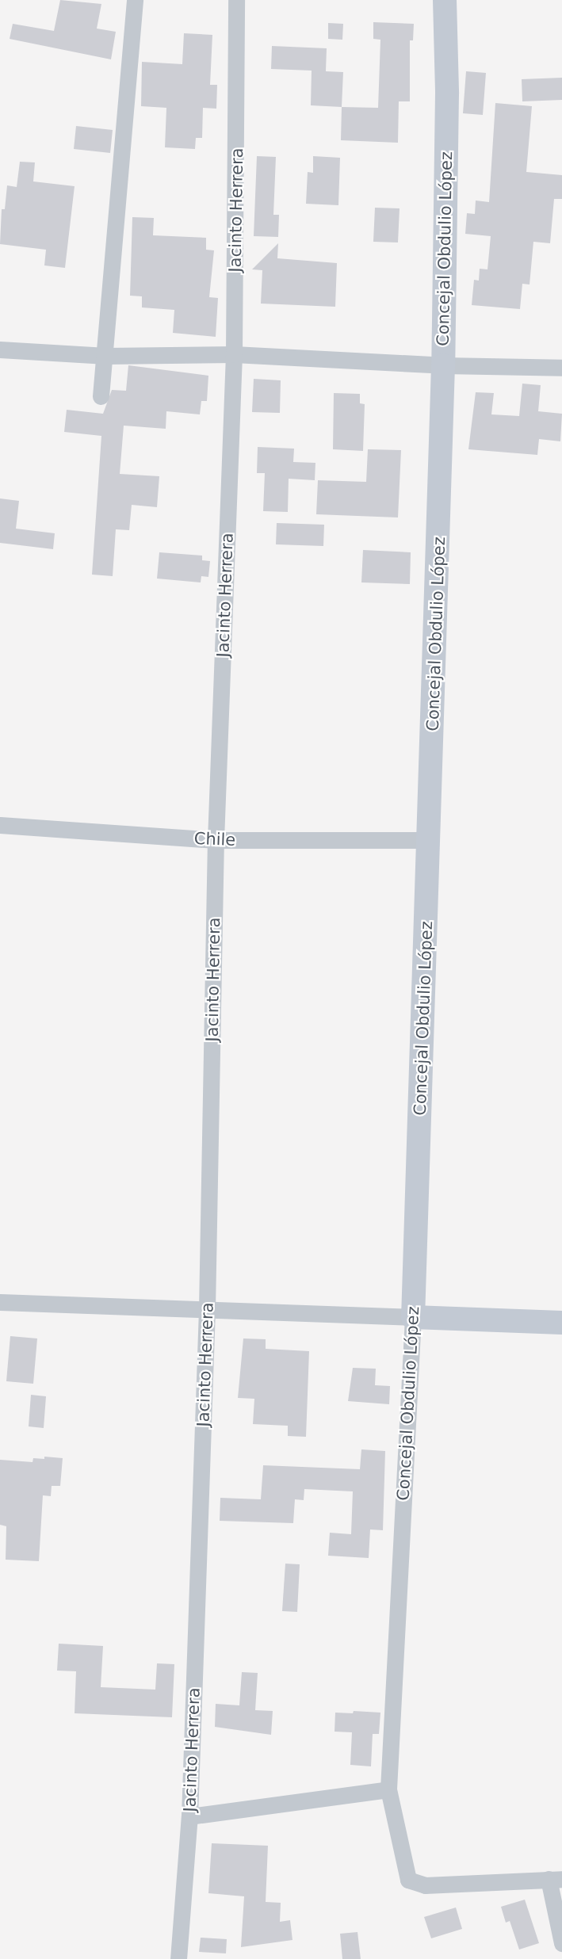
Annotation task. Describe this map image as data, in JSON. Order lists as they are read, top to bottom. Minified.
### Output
{"streets":{"street":["Jacinto Herrera","Concejal Obdulio López","Chile"]},"crossings":[["Jacinto Herrera","Chile"],["Concejal Obdulio López","Chile"]]}
